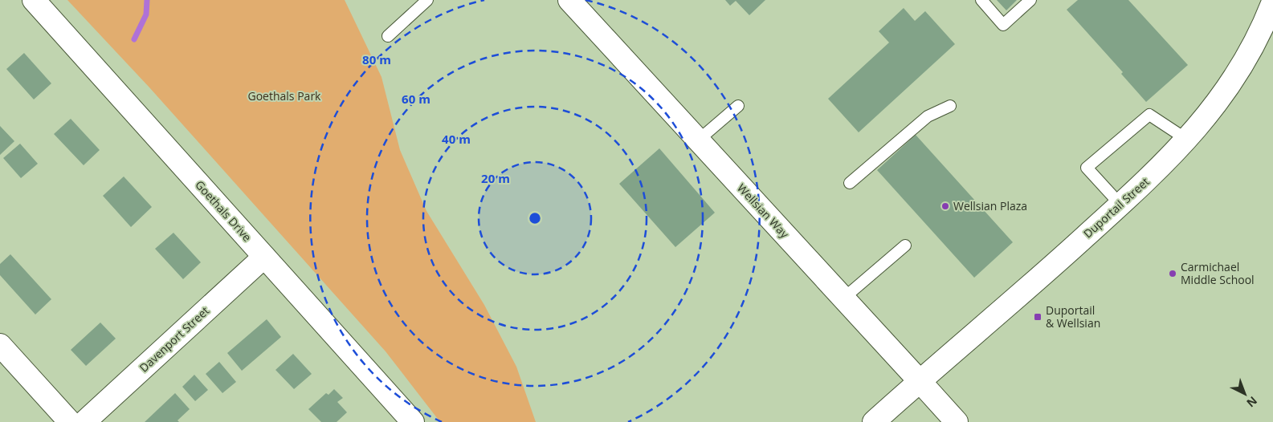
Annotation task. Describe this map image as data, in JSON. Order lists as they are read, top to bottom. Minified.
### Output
{"streets":{"main road":["Duportail Street","Goethals Drive","Wellsian Way","Davenport Street"]},"crossings":[["Duportail Street","Wellsian Way"],["Goethals Drive","Davenport Street"]],"parks":["Goethals Park"],"places":{"other":["Wellsian Plaza","Carmichael Middle School"],"transit":["Duportail & Wellsian"]},"north":"bottom right","rings":["80 m","60 m","40 m","20 m"]}
